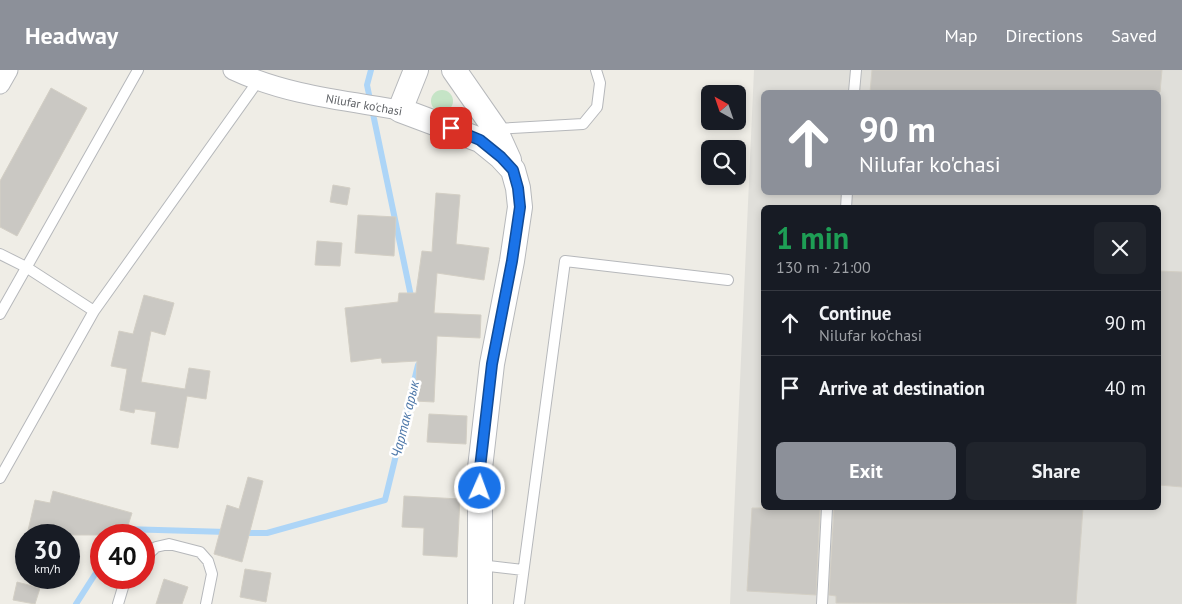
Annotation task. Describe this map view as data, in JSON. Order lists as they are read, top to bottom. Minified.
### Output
{"streets":{"street":["Nilufar ko'chasi"]},"water":["Чартак арык"],"north":"top left","page":{"header":"Headway","nav":["Map","Directions","Saved"],"turn":["90 m","Nilufar ko'chasi"],"heading":["1 min","130 m · 21:00"],"list":[{"name":"Continue","note":"Nilufar ko'chasi","value":"90 m"},{"name":"Arrive at destination","value":"40 m"}],"buttons":["Exit","Share"],"speed":"30 km/h","limit":"40"}}
